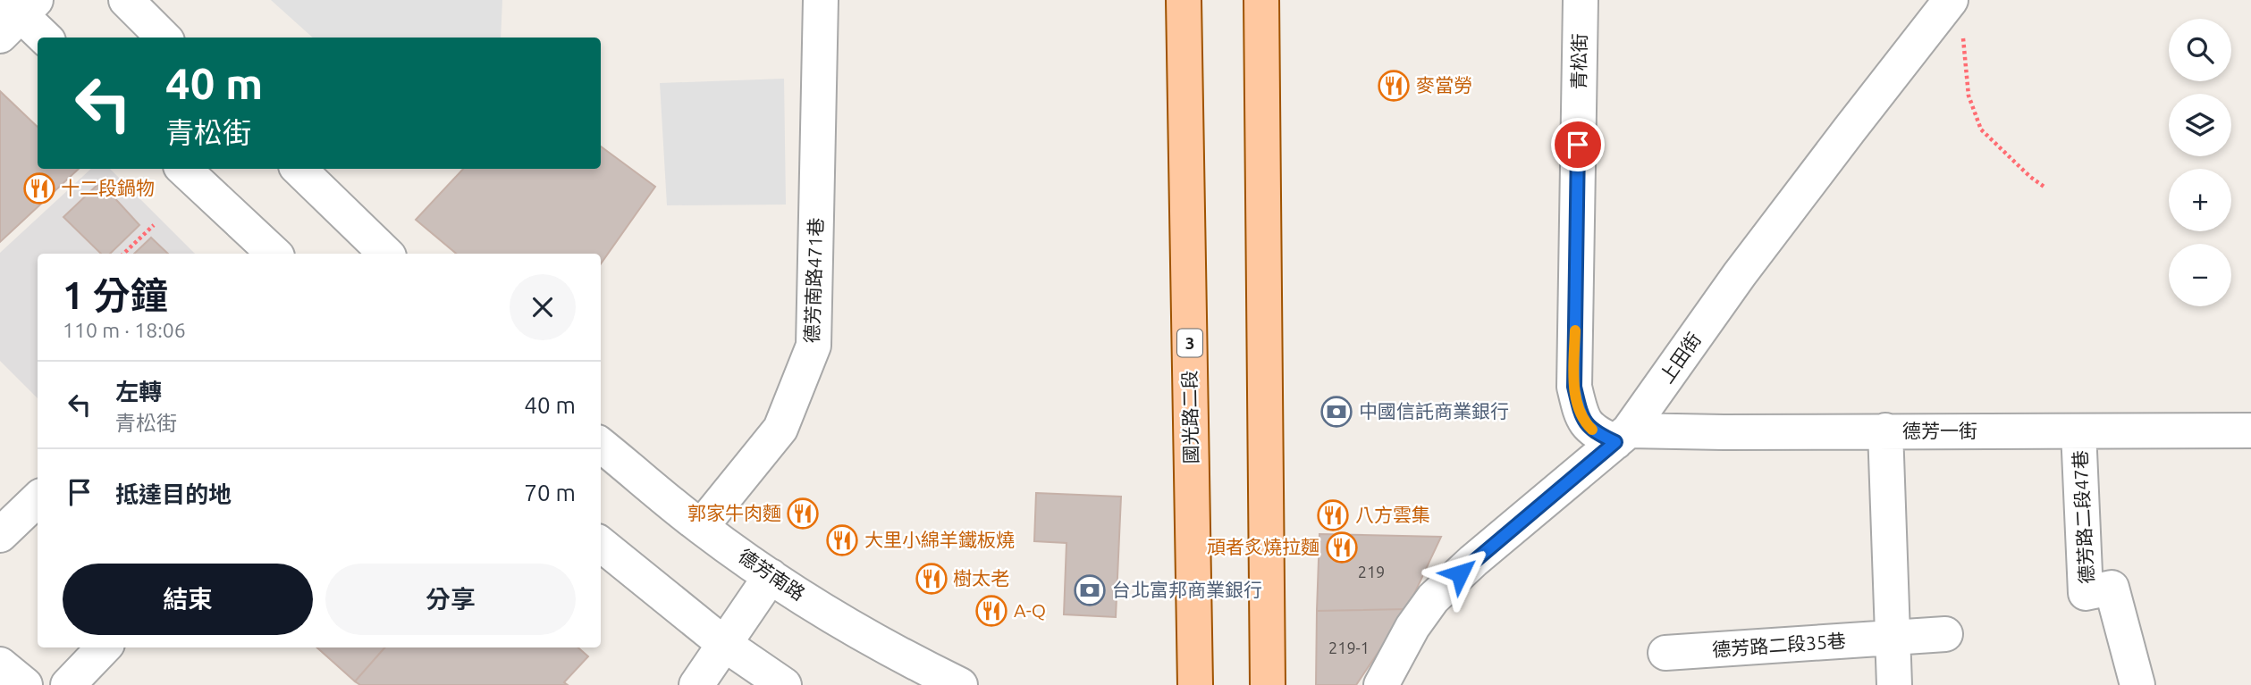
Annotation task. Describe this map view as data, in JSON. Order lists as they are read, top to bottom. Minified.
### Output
{"streets":{"main road":["3","國光路二段"],"street":["青松街","德芳南路471巷","上田街","德芳一街","德芳路二段47巷","德芳南路","德芳路二段35巷"]},"crossings":[["青松街","上田街"],["青松街","德芳一街"],["德芳南路471巷","德芳南路"],["上田街","德芳一街"],["德芳一街","德芳路二段47巷"]],"places":{"restaurant":["麥當勞","十二段鍋物","郭家牛肉麵","八方雲集","大里小綿羊鐵板燒","頑者炙燒拉麵","樹太老","A-Q"],"bank":["中國信託商業銀行","台北富邦商業銀行"]},"house_numbers":["219","219-1"],"page":{"map_buttons":["+","−"],"turn":["40 m","青松街"],"heading":["1 分鐘","110 m · 18:06"],"list":[{"name":"左轉","note":"青松街","value":"40 m"},{"name":"抵達目的地","value":"70 m"}],"buttons":["結束","分享"]}}
